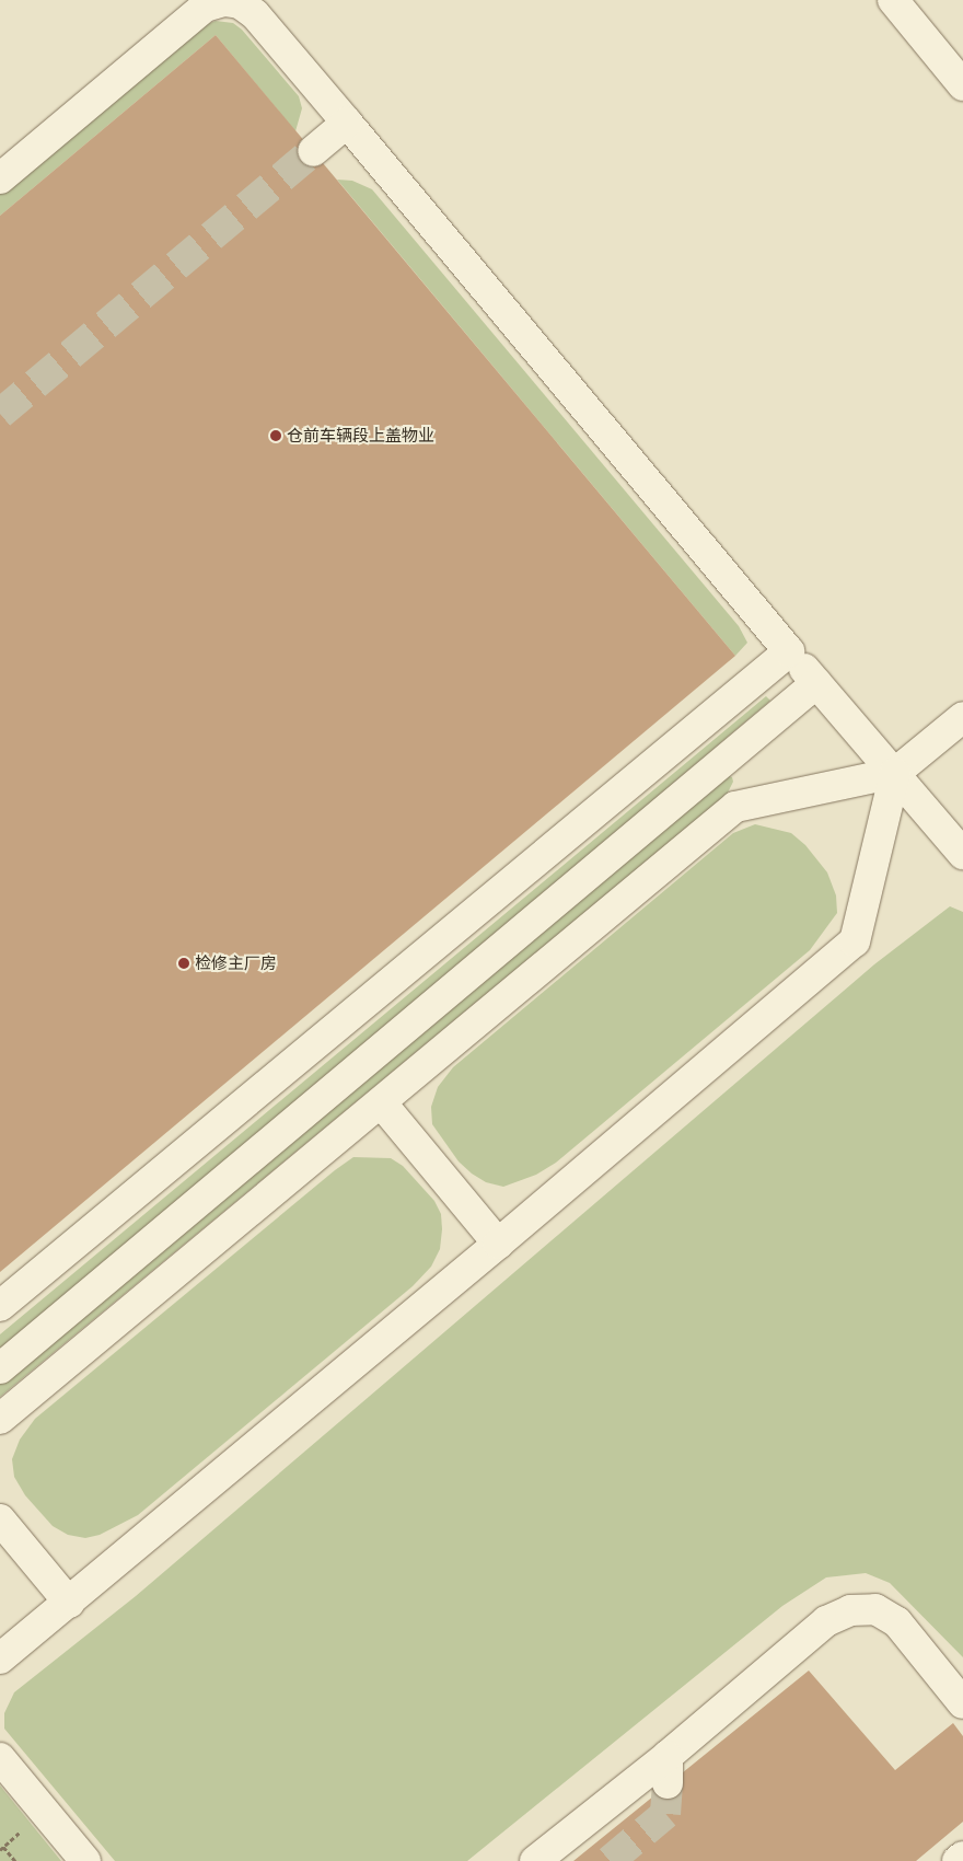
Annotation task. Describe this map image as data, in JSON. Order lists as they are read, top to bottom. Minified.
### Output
{"places":["仓前车辆段上盖物业","检修主厂房"]}
